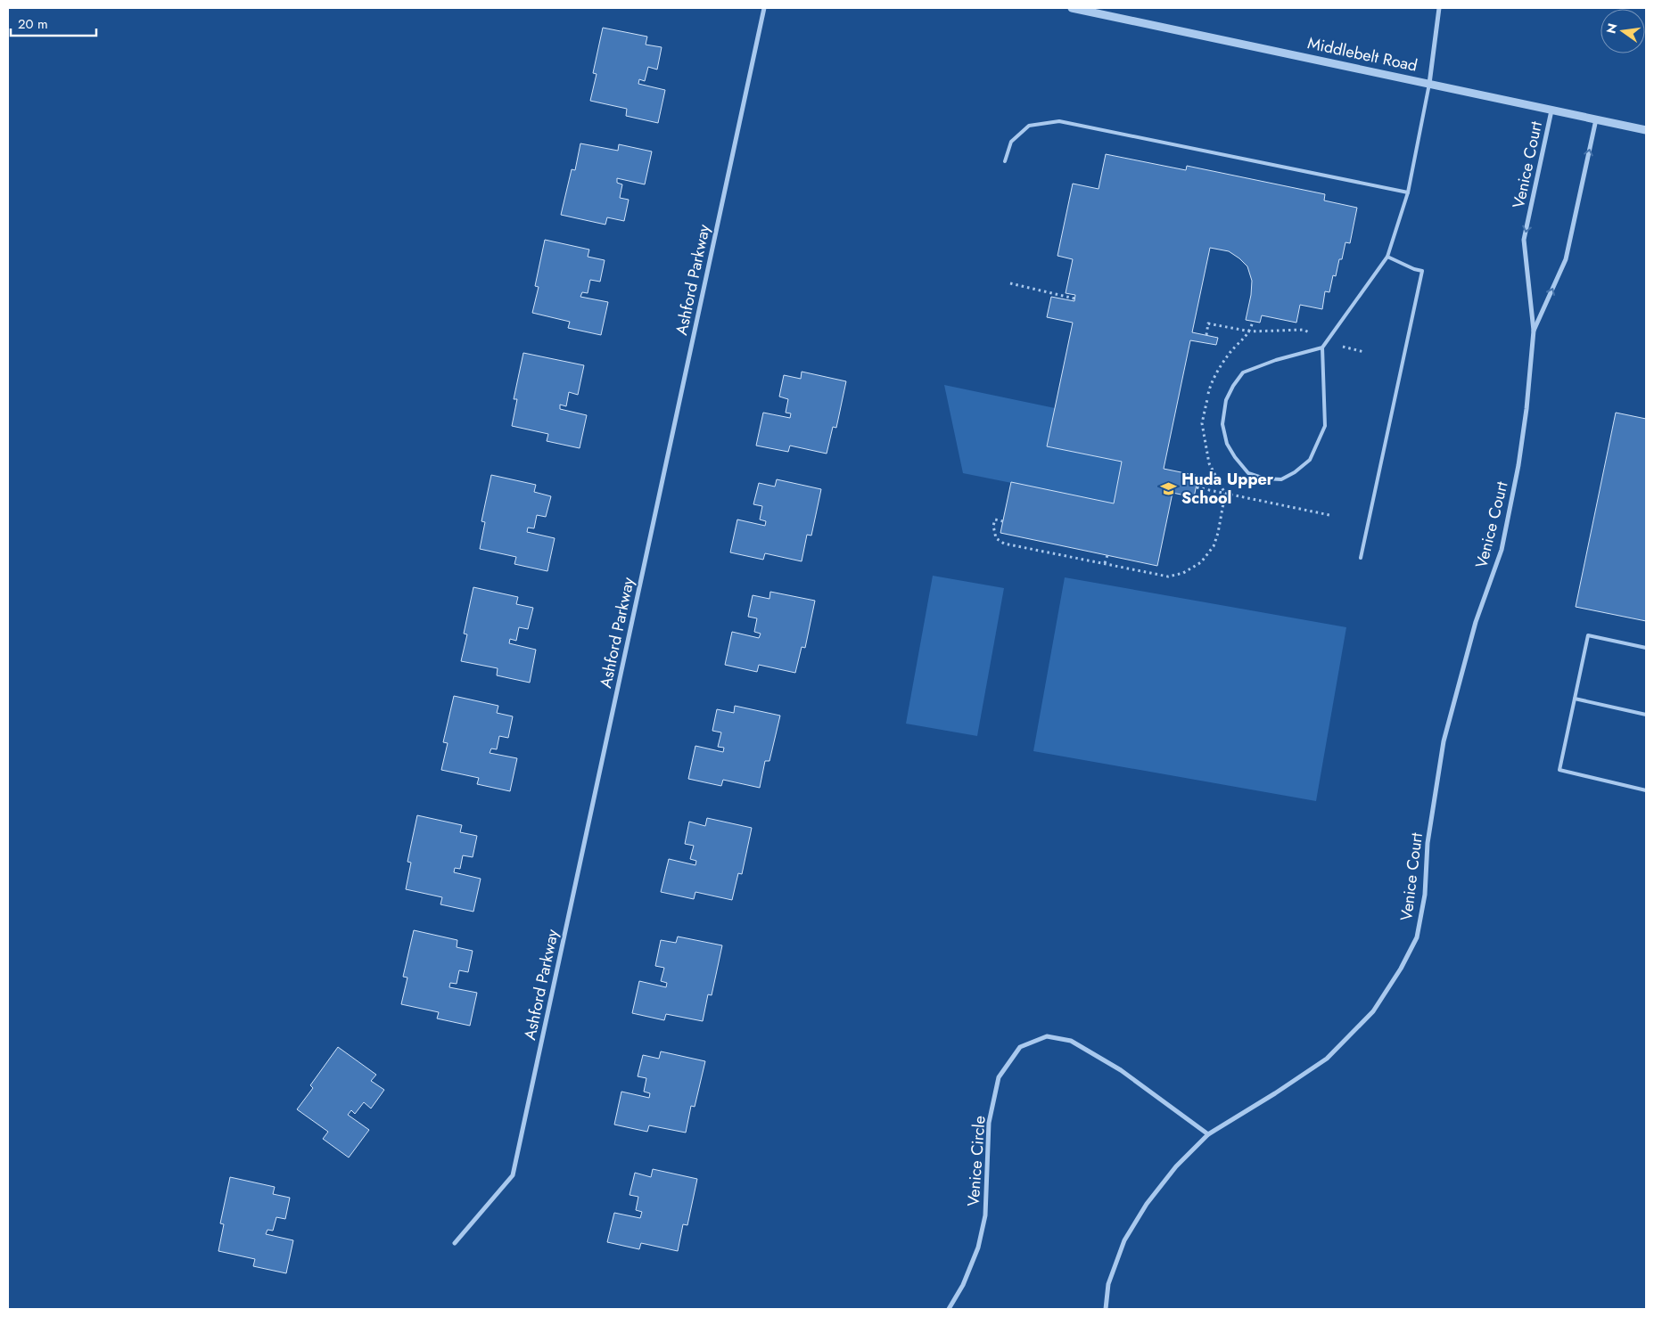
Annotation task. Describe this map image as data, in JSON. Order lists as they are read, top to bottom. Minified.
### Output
{"streets":{"street":["Middlebelt Road","Venice Court","Ashford Parkway","Venice Circle"]},"crossings":[["Middlebelt Road","Venice Court"],["Venice Court","Venice Circle"]],"places":{"school or university":["Huda Upper School"]},"scale_bar":"20 m","north":"left"}
